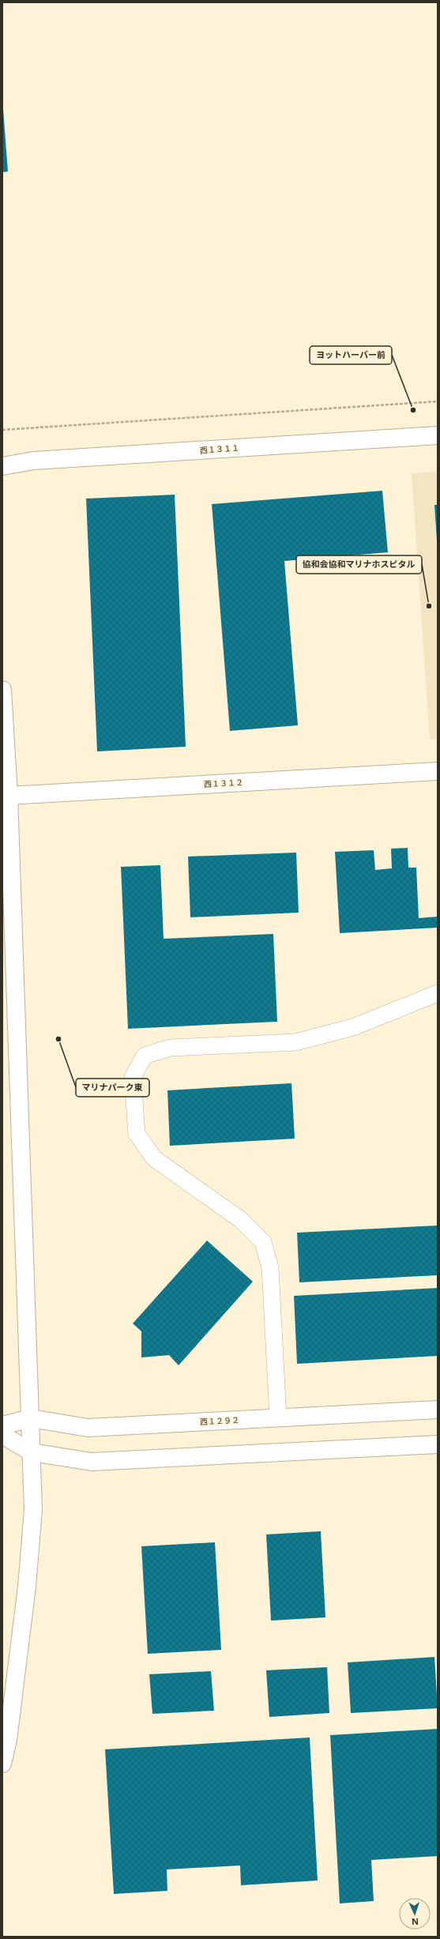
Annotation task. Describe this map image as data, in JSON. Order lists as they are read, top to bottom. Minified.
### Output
{"streets":{"street":["西１３１１","西１３１２","西１２９２"]},"places":["ヨットハーバー前","協和会協和マリナホスピタル","マリナパーク東"],"north":"bottom"}
